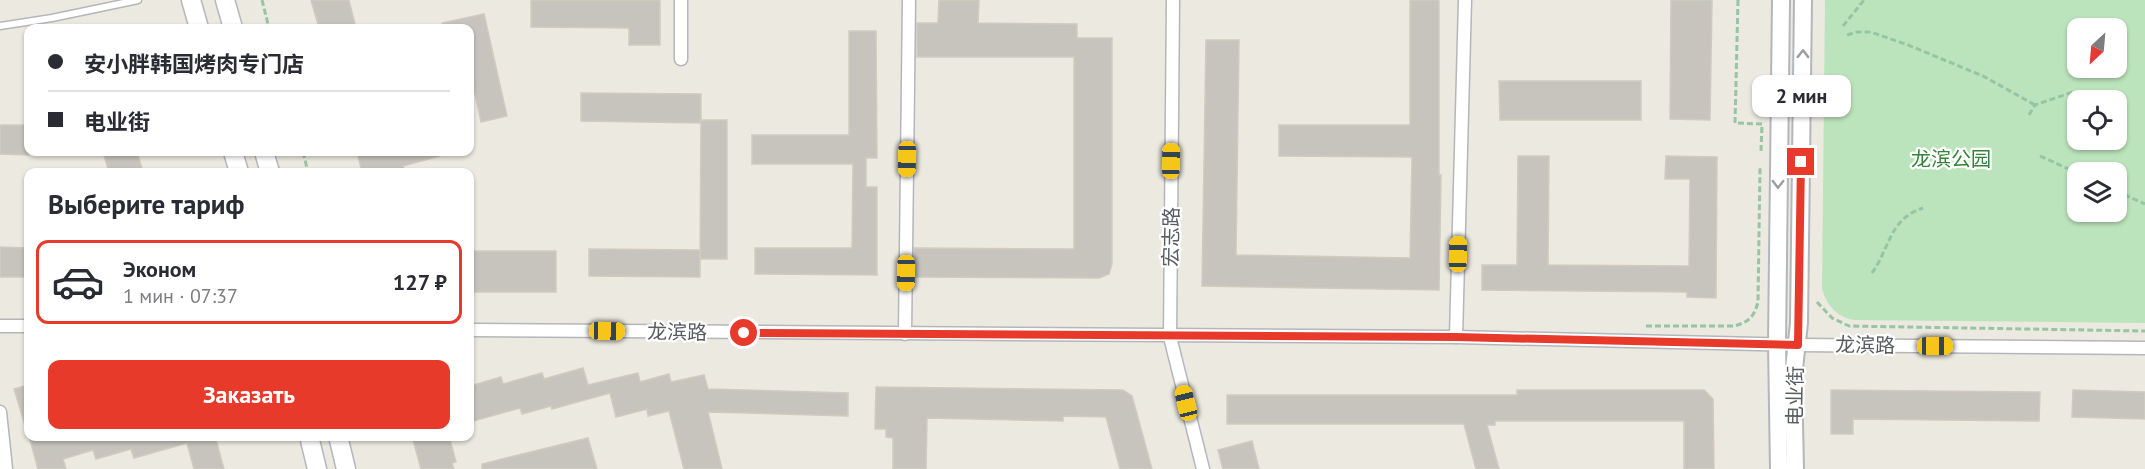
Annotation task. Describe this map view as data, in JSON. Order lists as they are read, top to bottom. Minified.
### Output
{"streets":{"street":["宏志路","龙滨路","电业街"]},"crossings":[["宏志路","龙滨路"],["龙滨路","电业街"]],"parks":["龙滨公园"],"north":"bottom left","page":{"banner":["安小胖韩国烤肉专门店","电业街"],"bubble":"2 мин","heading":"Выберите тариф","list":[{"name":"Эконом","note":"1 мин · 07:37","value":"127 ₽"}],"buttons":"Заказать"}}
